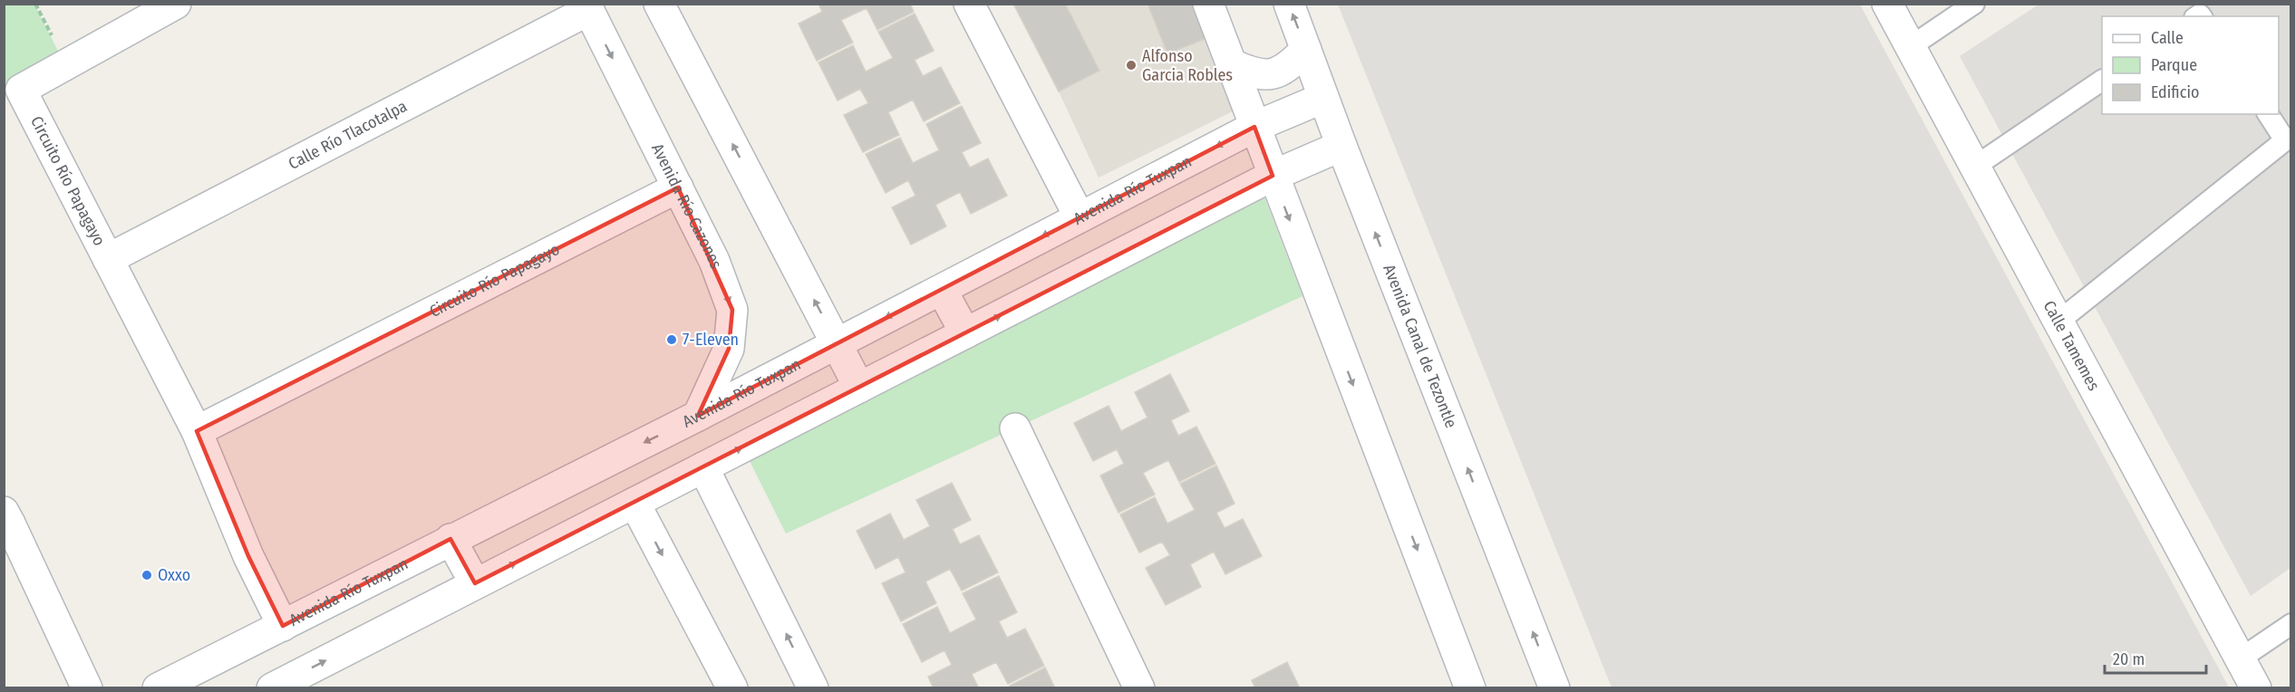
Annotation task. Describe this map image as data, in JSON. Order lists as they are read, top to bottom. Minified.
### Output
{"streets":{"street":["Calle Río Tlacotalpa","Circuito Río Papagayo","Avenida Río Tuxpan","Avenida Río Cazones","Calle Tamemes","Avenida Canal de Tezontle"]},"crossings":[["Calle Río Tlacotalpa","Circuito Río Papagayo"],["Calle Río Tlacotalpa","Avenida Río Cazones"],["Circuito Río Papagayo","Avenida Río Tuxpan"],["Circuito Río Papagayo","Avenida Río Cazones"],["Avenida Río Tuxpan","Avenida Río Cazones"],["Avenida Río Tuxpan","Avenida Canal de Tezontle"]],"places":["Alfonso Garcia Robles","7-Eleven","Oxxo"],"legend":["Calle","Parque","Edificio"],"scale_bar":"20 m"}
